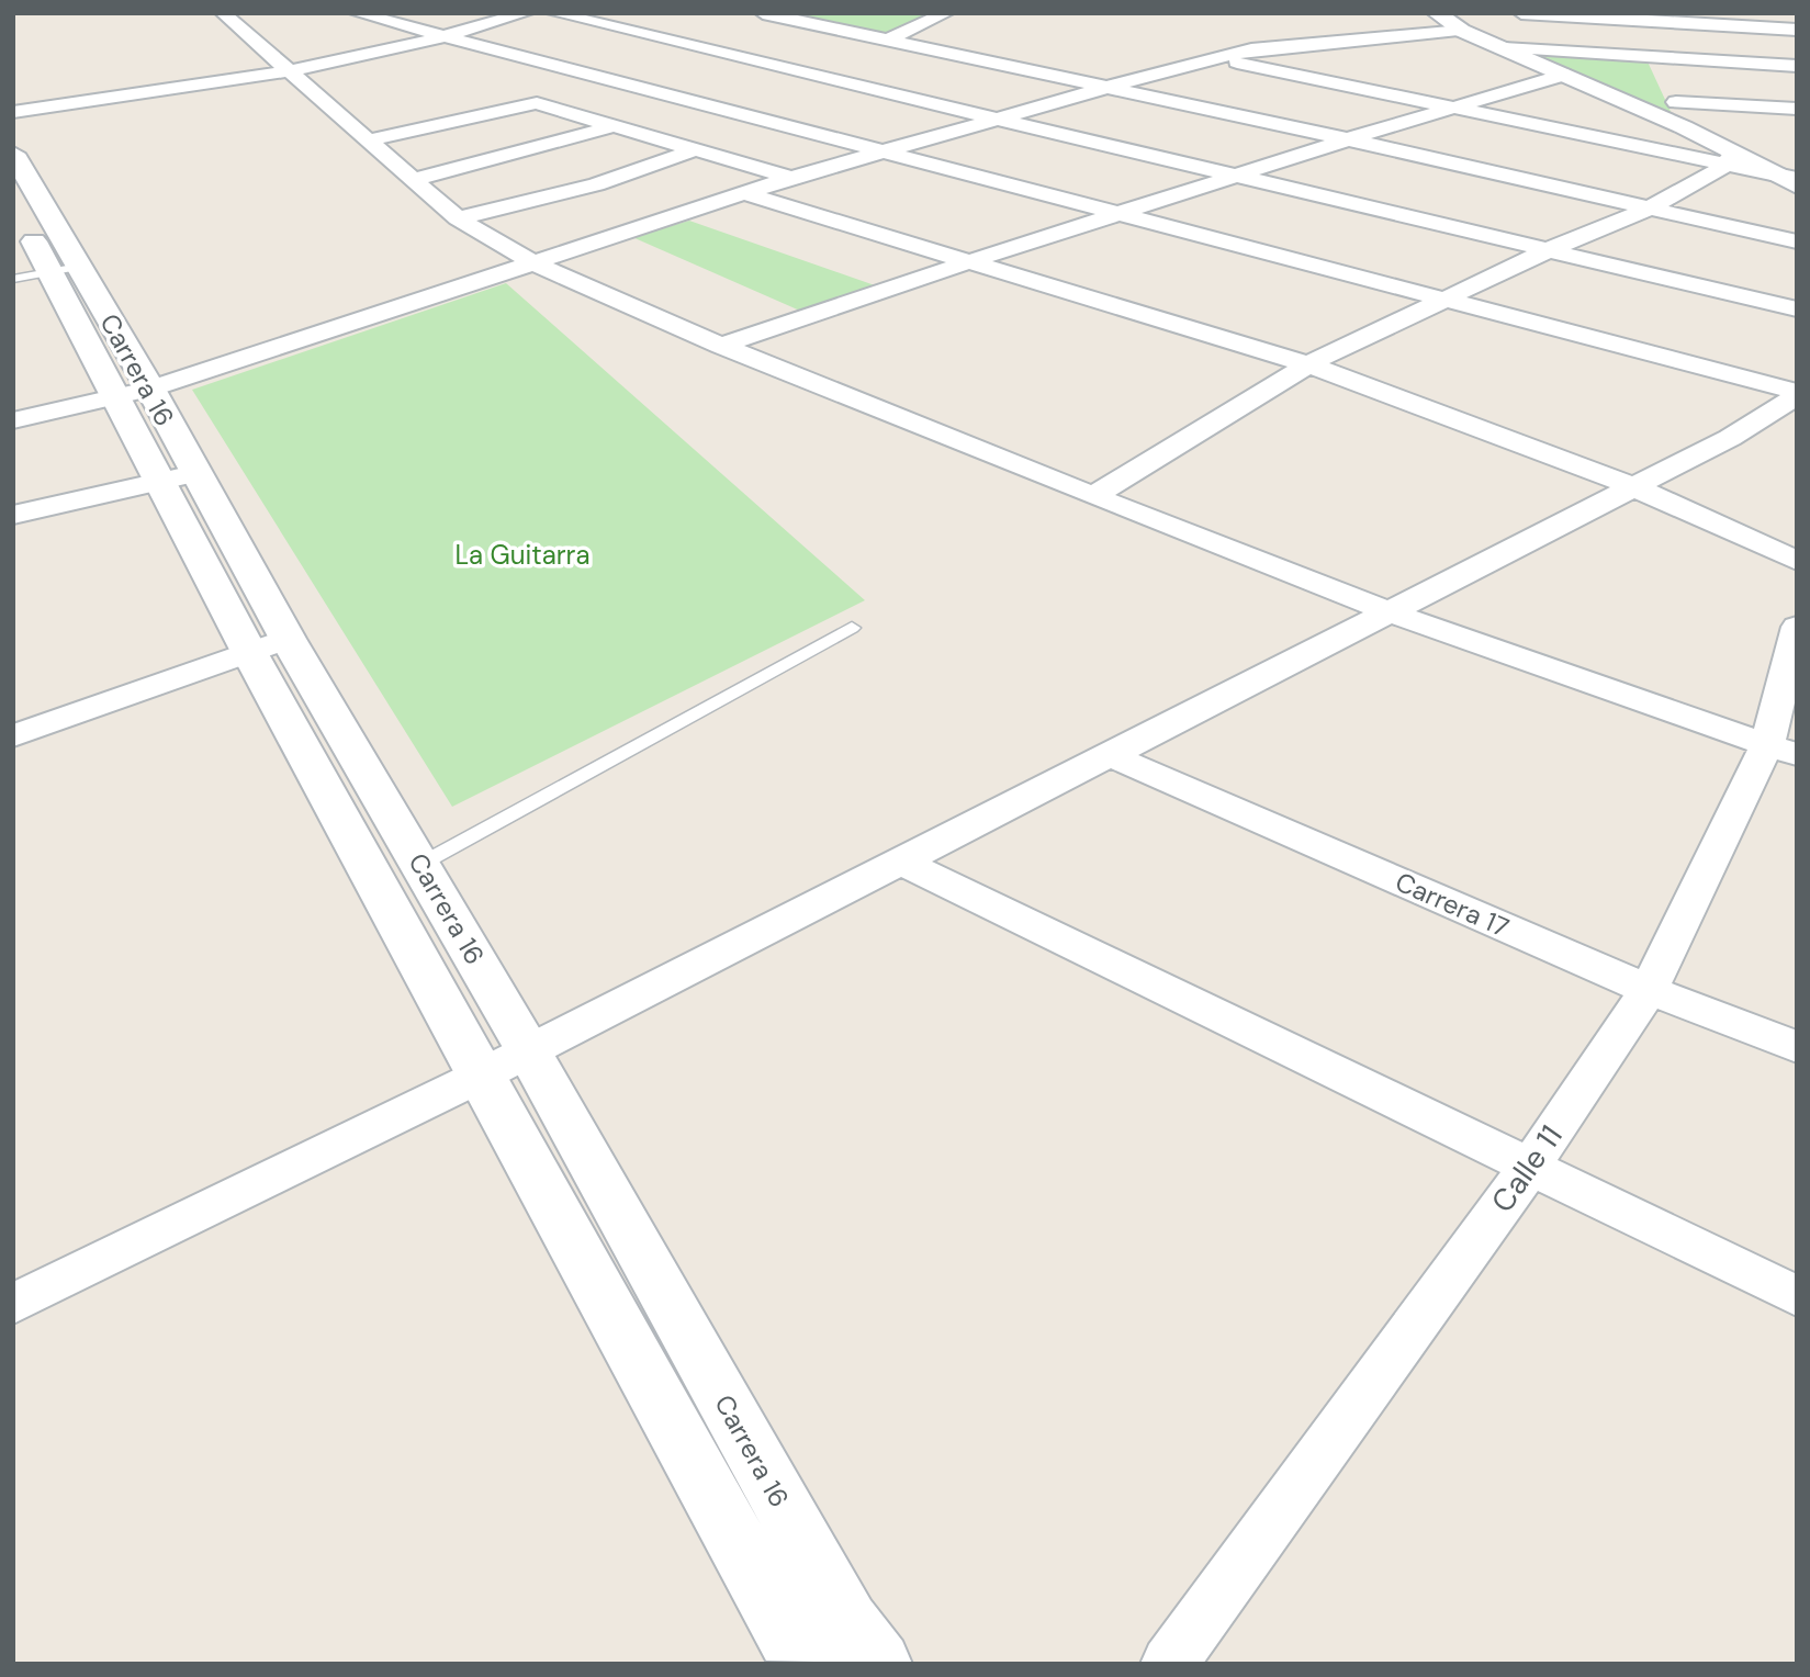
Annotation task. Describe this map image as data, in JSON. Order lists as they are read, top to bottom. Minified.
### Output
{"streets":{"main road":["Carrera 16"],"street":["Carrera 17","Calle 11"]},"crossings":[["Carrera 17","Calle 11"]],"parks":["La Guitarra"]}
